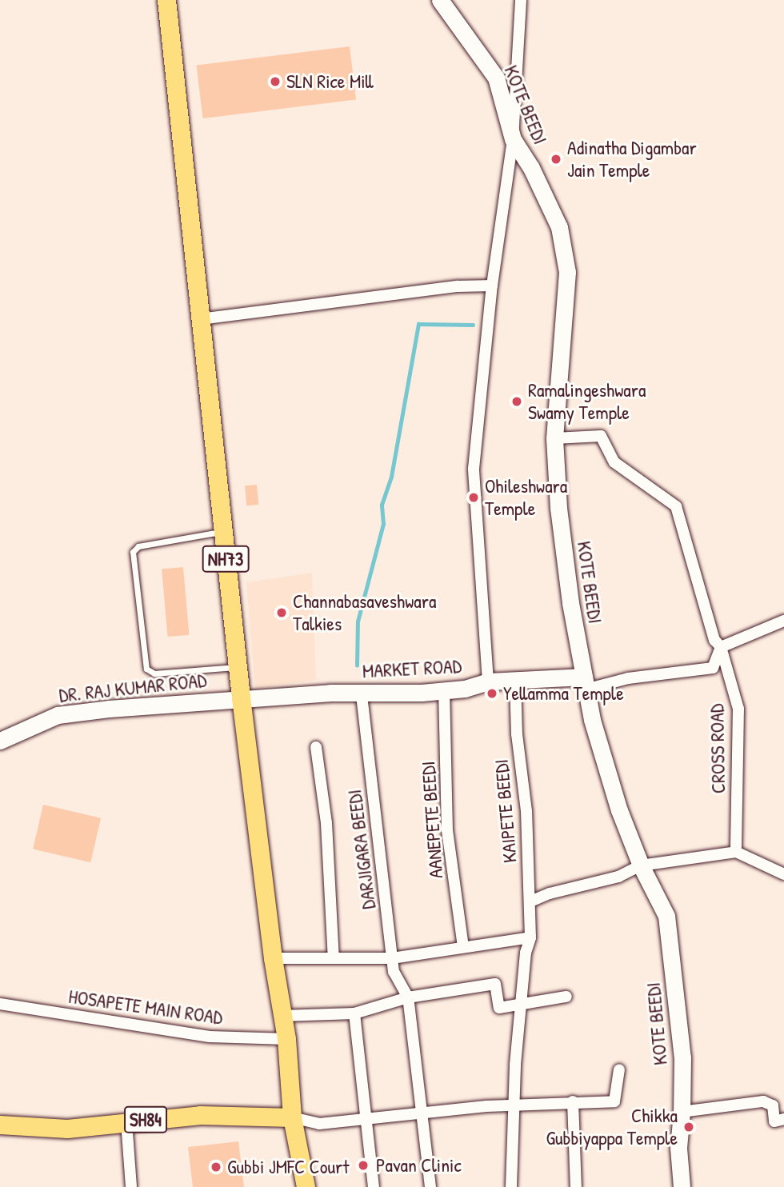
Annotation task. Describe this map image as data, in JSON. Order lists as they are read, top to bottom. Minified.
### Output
{"streets":{"main road":["NH73","SH84"],"street":["KOTE BEEDI","MARKET ROAD","DR. RAJ KUMAR ROAD","CROSS ROAD","KAIPETE BEEDI","AANEPETE BEEDI","DARJIGARA BEEDI","HOSAPETE MAIN ROAD"]},"crossings":[["KOTE BEEDI","MARKET ROAD"],["KOTE BEEDI","CROSS ROAD"],["NH73","MARKET ROAD"],["NH73","DR. RAJ KUMAR ROAD"],["NH73","HOSAPETE MAIN ROAD"],["NH73","SH84"],["MARKET ROAD","DR. RAJ KUMAR ROAD"],["MARKET ROAD","KAIPETE BEEDI"],["MARKET ROAD","AANEPETE BEEDI"],["MARKET ROAD","DARJIGARA BEEDI"]],"places":["SLN Rice Mill","Adinatha Digambar Jain Temple","Ramalingeshwara Swamy Temple","Ohileshwara Temple","Channabasaveshwara Talkies","Yellamma Temple","Chikka Gubbiyappa Temple","Pavan Clinic","Gubbi JMFC Court"]}
